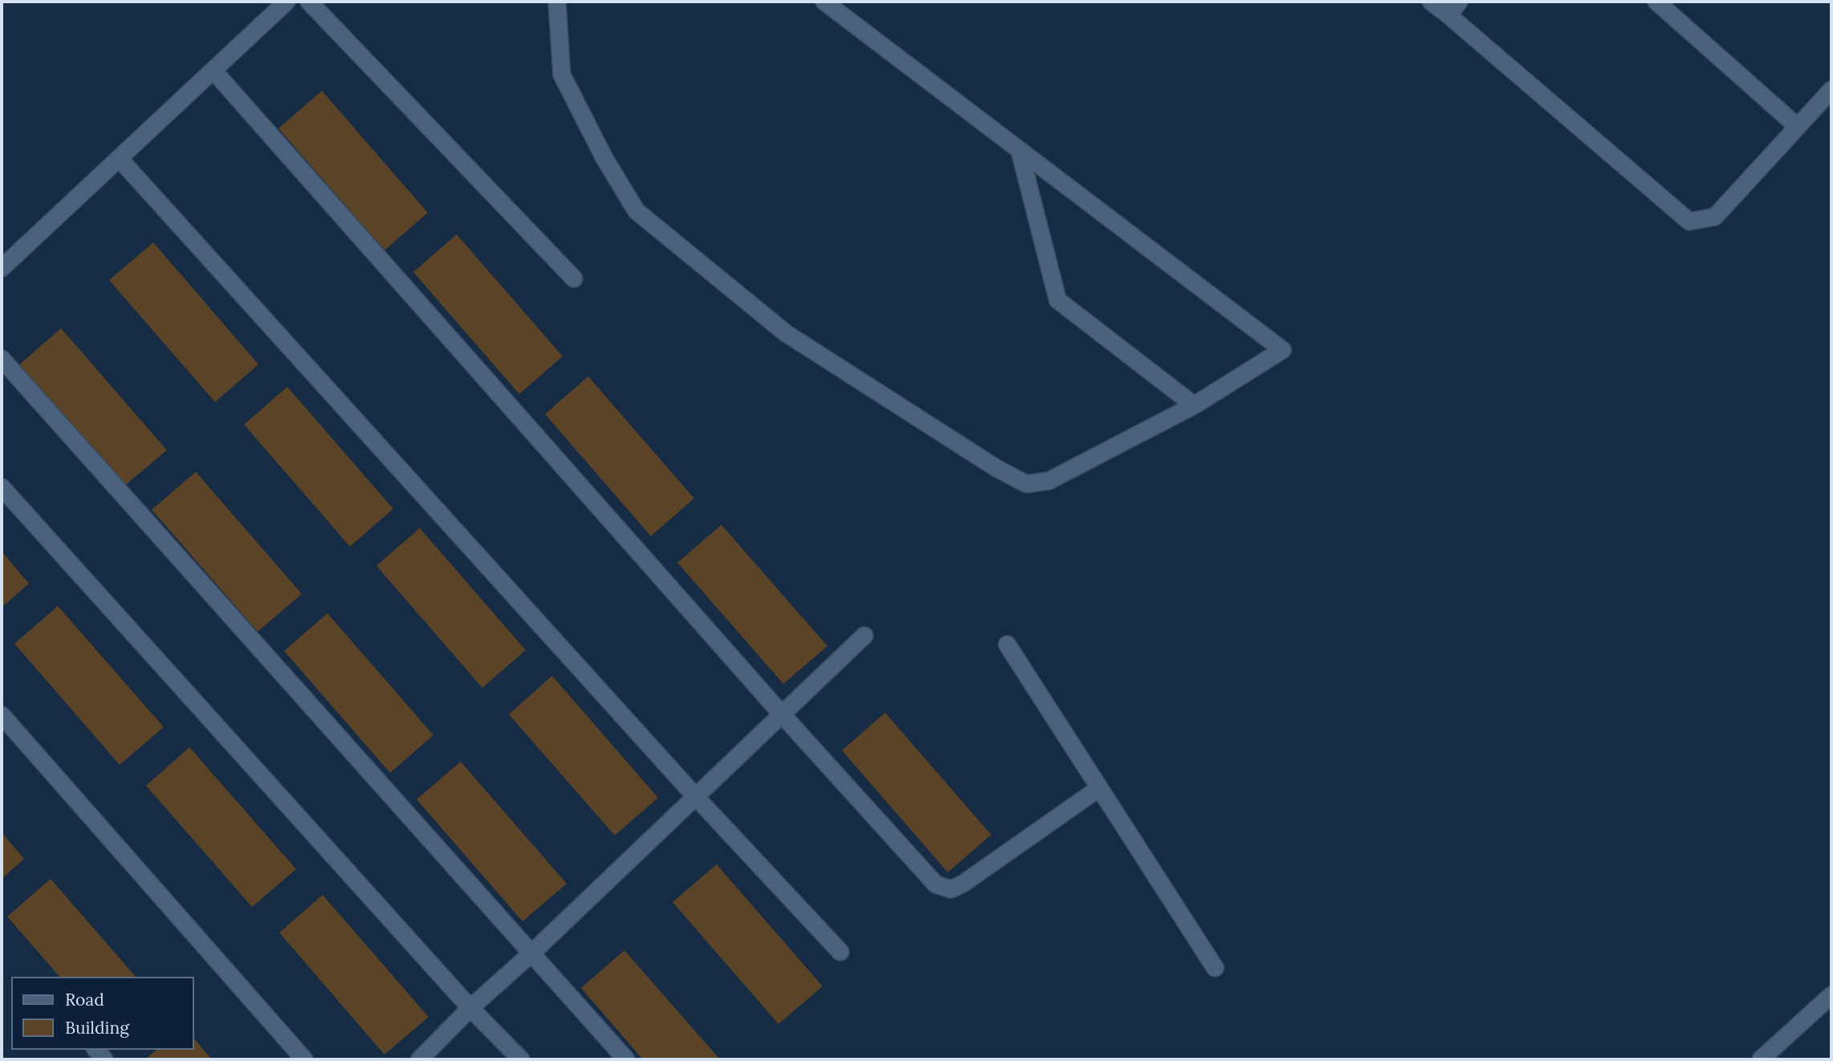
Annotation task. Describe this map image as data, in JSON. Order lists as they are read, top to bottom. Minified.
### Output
{"legend":["Road","Building"]}
